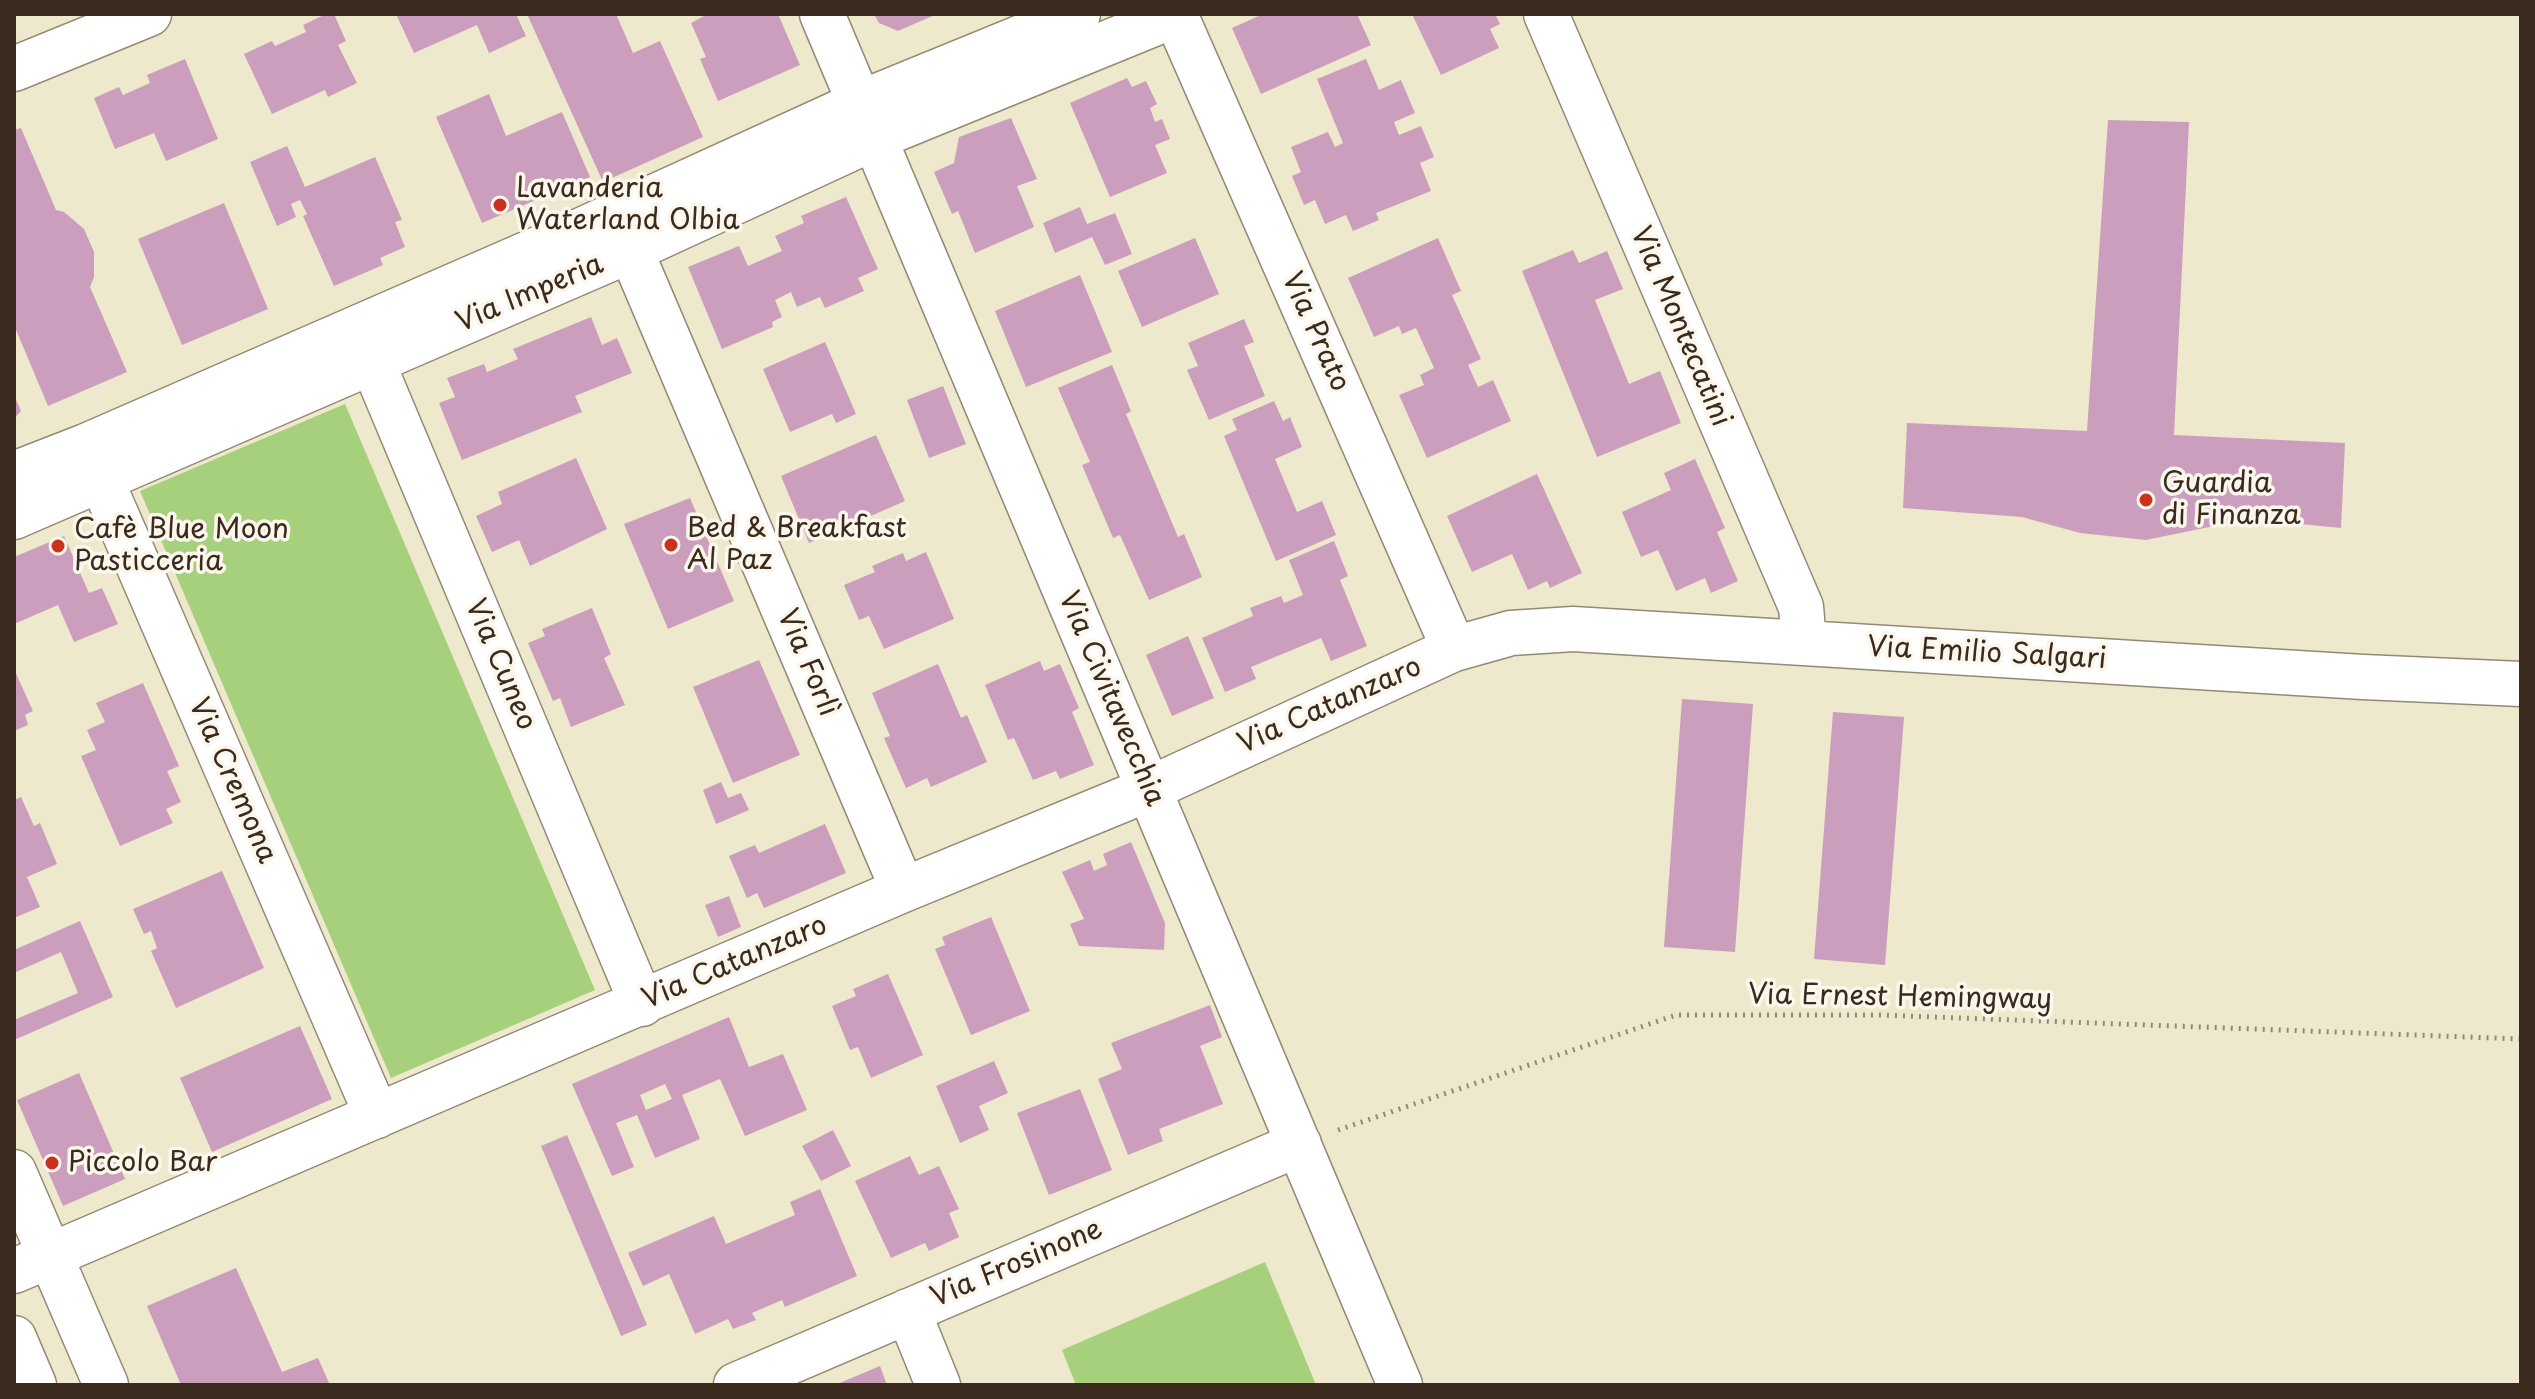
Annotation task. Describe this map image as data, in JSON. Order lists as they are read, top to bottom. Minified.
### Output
{"streets":{"street":["Via Imperia","Via Montecatini","Via Prato","Via Emilio Salgari","Via Forlì","Via Cuneo","Via Civitavecchia","Via Catanzaro","Via Cremona","Via Frosinone"],"path":["Via Ernest Hemingway"]},"crossings":[["Via Imperia","Via Prato"],["Via Imperia","Via Forlì"],["Via Imperia","Via Cuneo"],["Via Imperia","Via Civitavecchia"],["Via Imperia","Via Cremona"],["Via Montecatini","Via Emilio Salgari"],["Via Prato","Via Emilio Salgari"],["Via Prato","Via Catanzaro"],["Via Emilio Salgari","Via Catanzaro"],["Via Forlì","Via Catanzaro"],["Via Cuneo","Via Catanzaro"],["Via Civitavecchia","Via Catanzaro"],["Via Civitavecchia","Via Ernest Hemingway"],["Via Civitavecchia","Via Frosinone"],["Via Catanzaro","Via Cremona"],["Via Ernest Hemingway","Via Frosinone"]],"places":["Lavanderia Waterland Olbia","Guardia di Finanza","Bed & Breakfast Al Paz","Cafè Blue Moon Pasticceria","Piccolo Bar"]}
